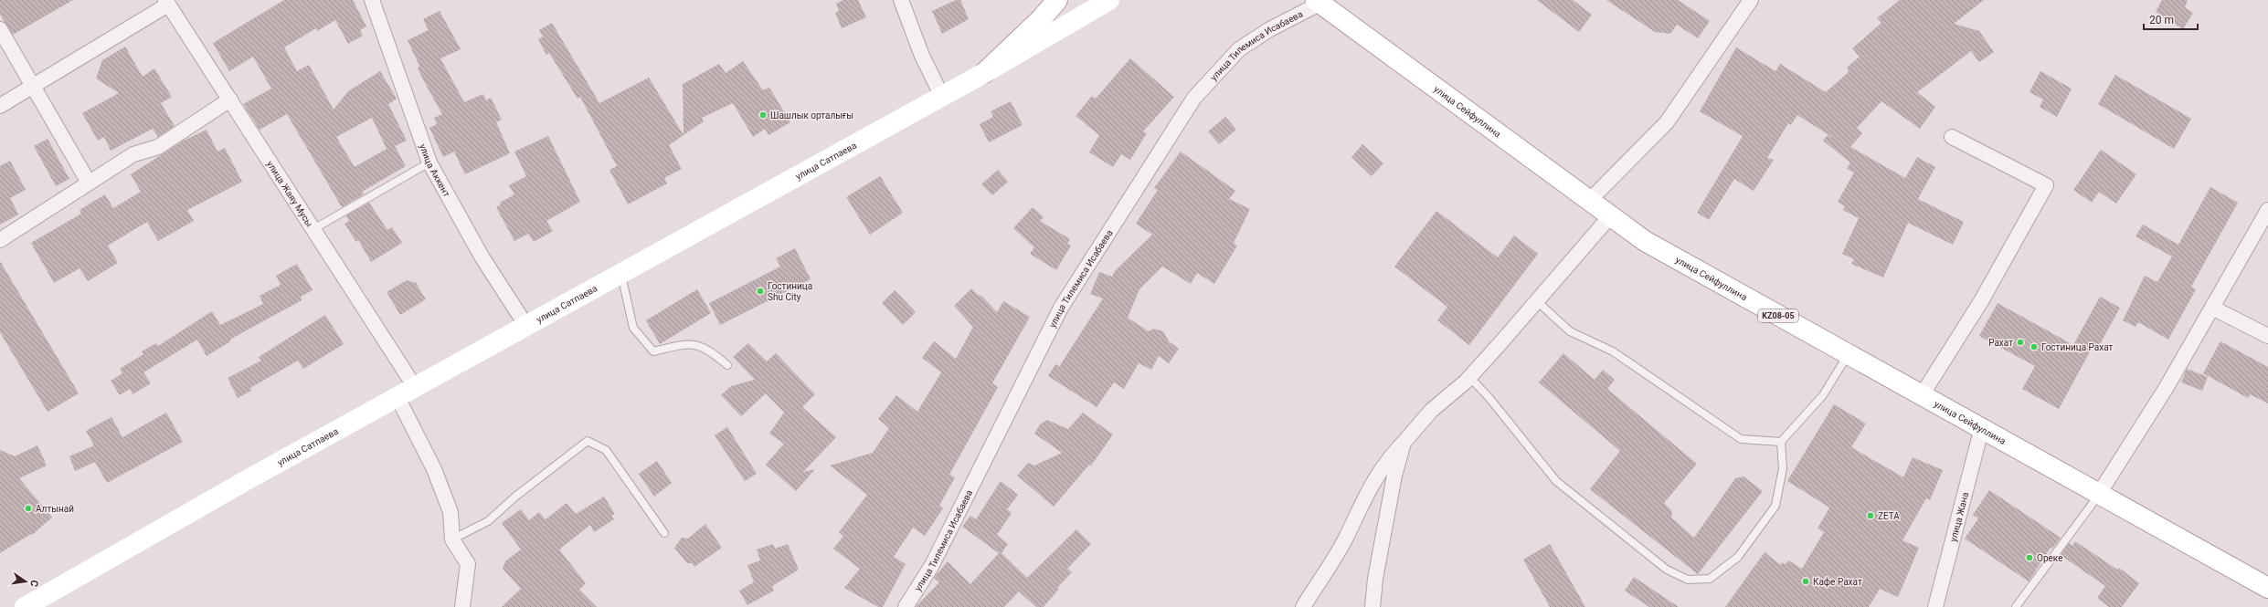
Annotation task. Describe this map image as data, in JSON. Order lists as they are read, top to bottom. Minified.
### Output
{"streets":{"street":["улица Тилемиса Исабаева","улица Сейфуллина","улица Сатпаева","улица Аккент","улица Жаяу Мусы","KZ08-05","улица Жана"]},"crossings":[["улица Тилемиса Исабаева","улица Сейфуллина"],["улица Сейфуллина","улица Жана"],["улица Сатпаева","улица Аккент"],["улица Сатпаева","улица Жаяу Мусы"]],"places":["Шашлык орталығы","Гостиница Shu City","Рахат","Гостиница Рахат","Алтынай","ZETA","Ореке","Кафе Рахат"],"scale_bar":"20 m","north":"right"}
